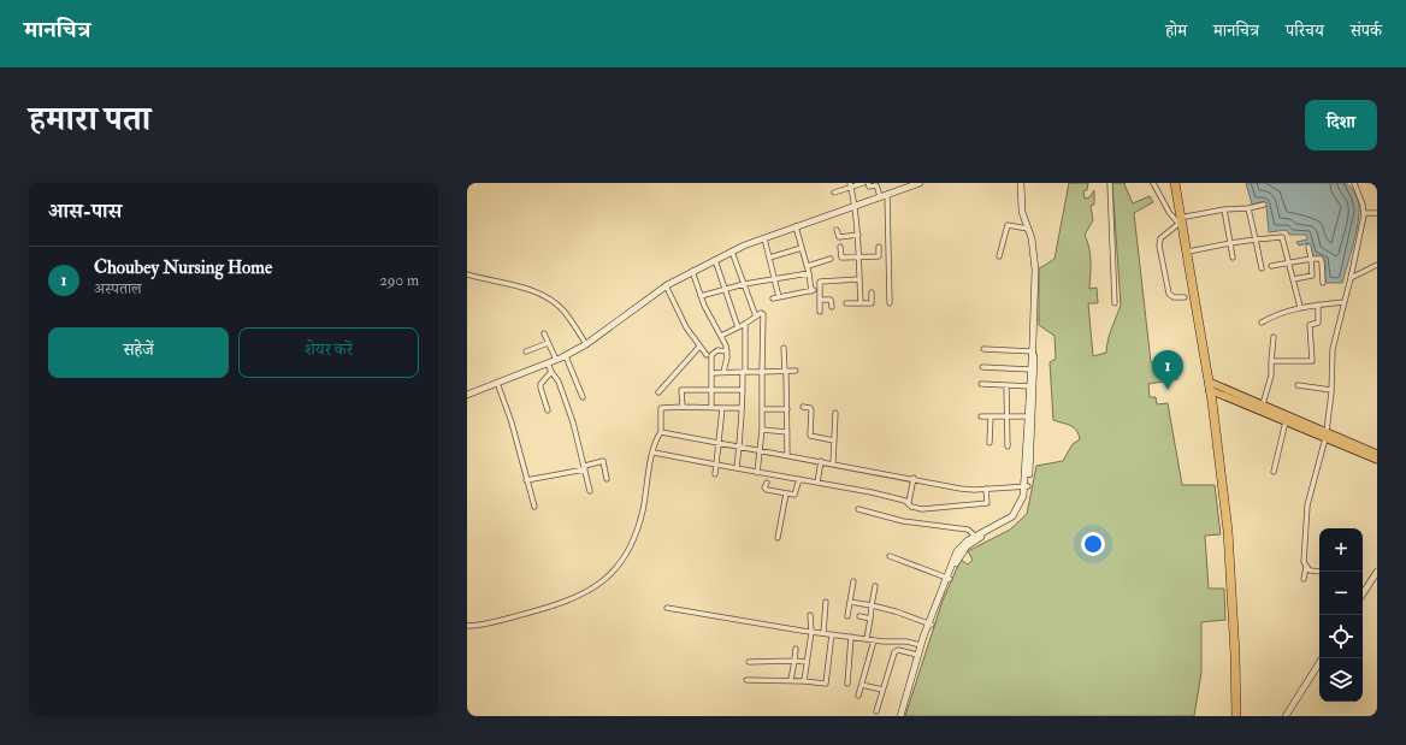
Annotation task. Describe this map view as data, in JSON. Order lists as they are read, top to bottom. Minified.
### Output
{"page":{"header":"मानचित्र","nav":["होम","मानचित्र","परिचय","संपर्क"],"title":"हमारा पता","buttons":["दिशा",["सहेजें","शेयर करें"]],"heading":"आस-पास","list":[{"mark":"1","name":"Choubey Nursing Home","note":"अस्पताल","value":"290 m"}],"pins":"1","map_buttons":["+","−"]}}
